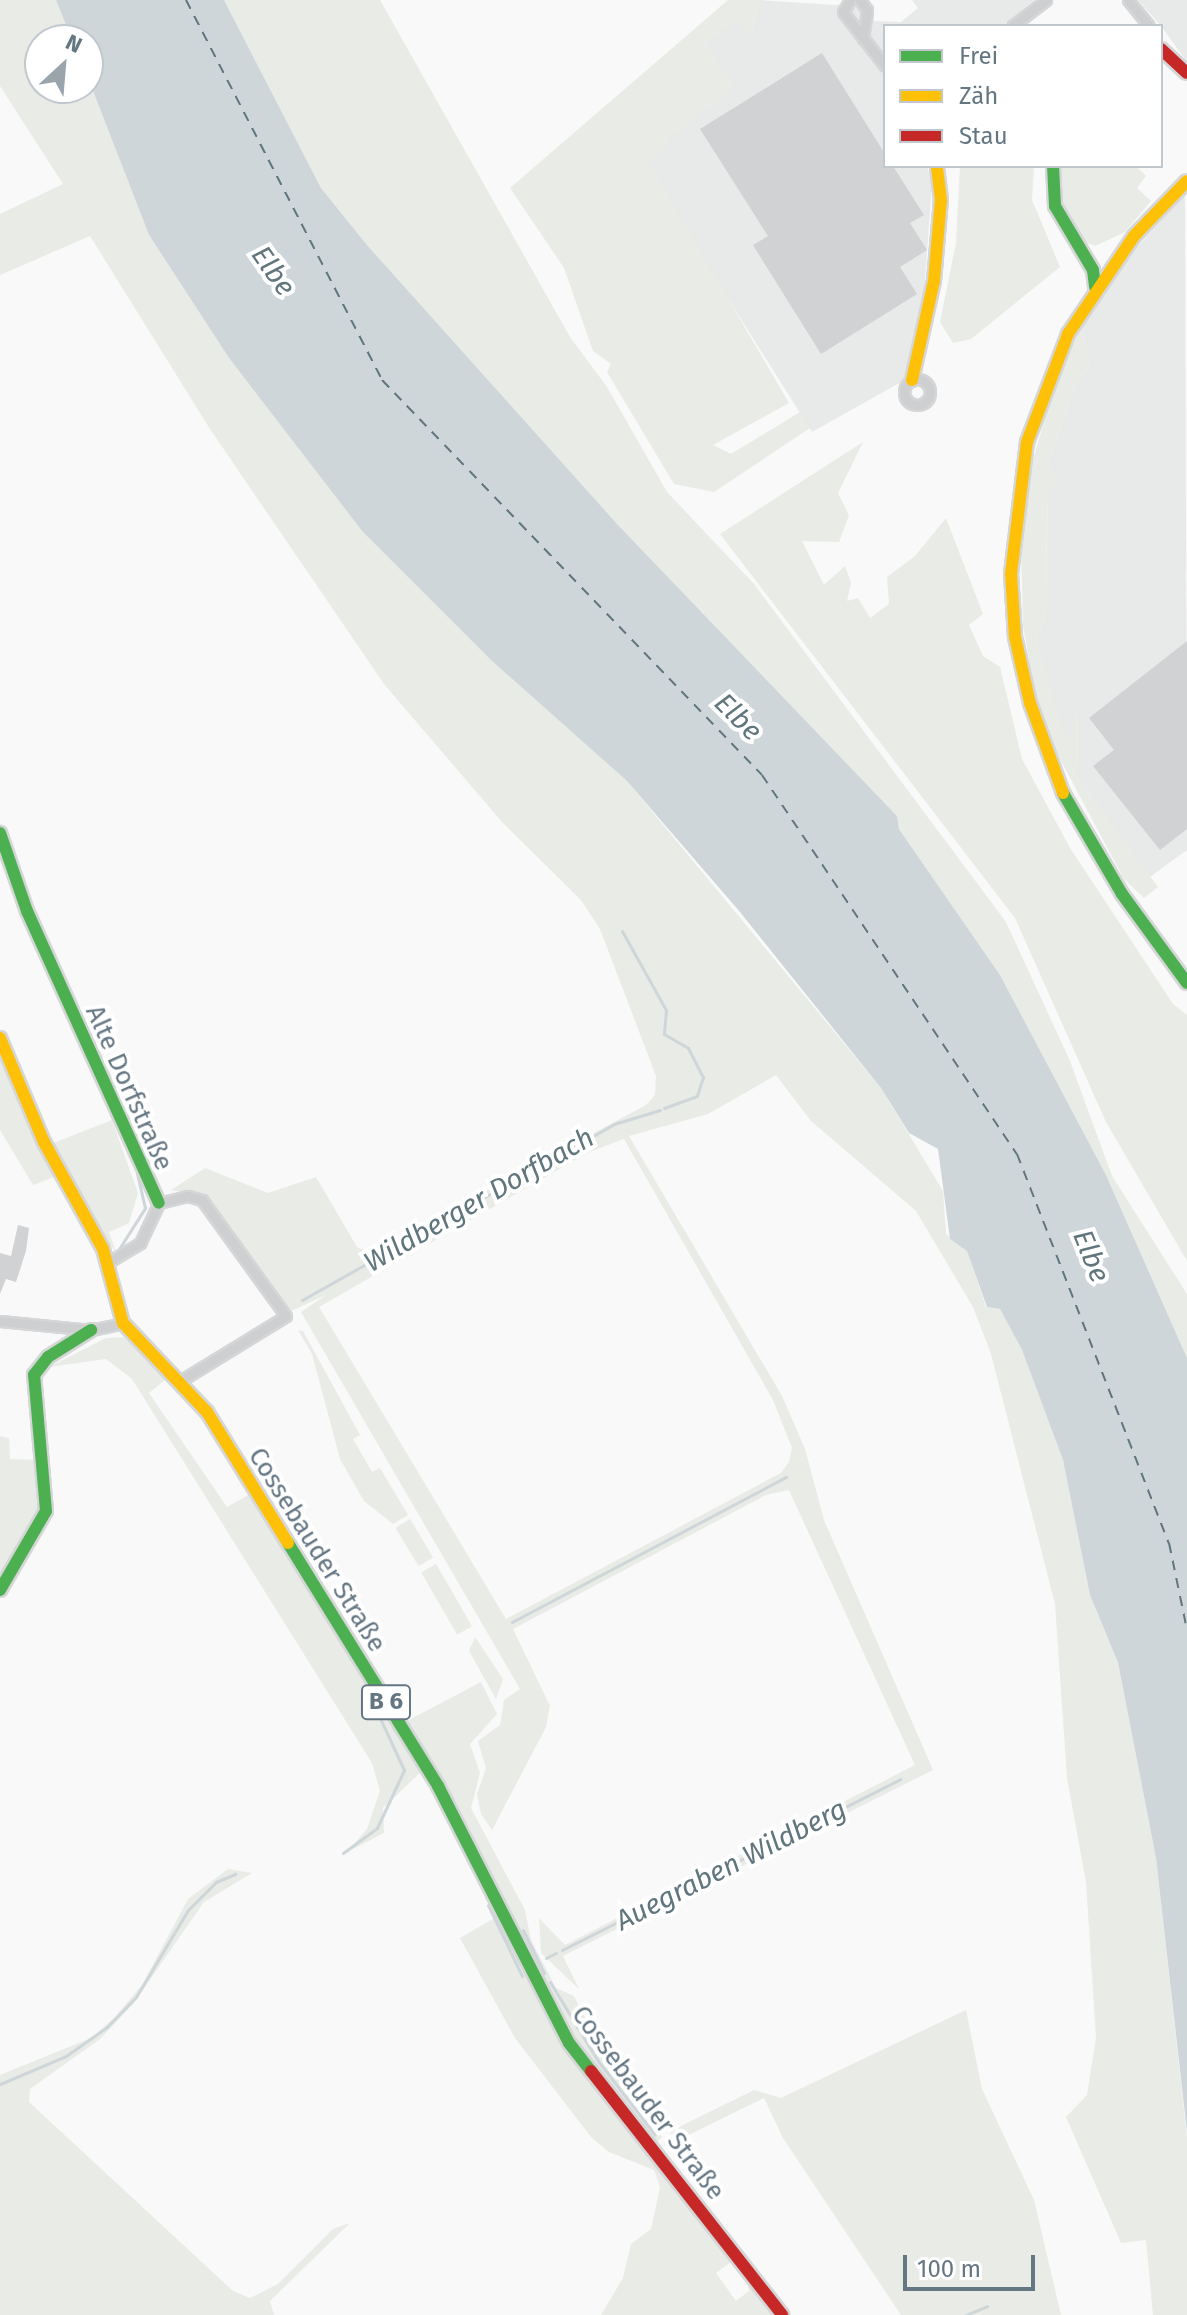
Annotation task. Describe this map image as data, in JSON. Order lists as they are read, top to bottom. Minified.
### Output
{"streets":{"main road":["Alte Dorfstraße","Cossebauder Straße","B 6"]},"crossings":[["Alte Dorfstraße","Cossebauder Straße"]],"water":["Elbe","Wildberger Dorfbach","Auegraben Wildberg"],"legend":["Frei","Zäh","Stau"],"scale_bar":"100 m","north":"top right"}
